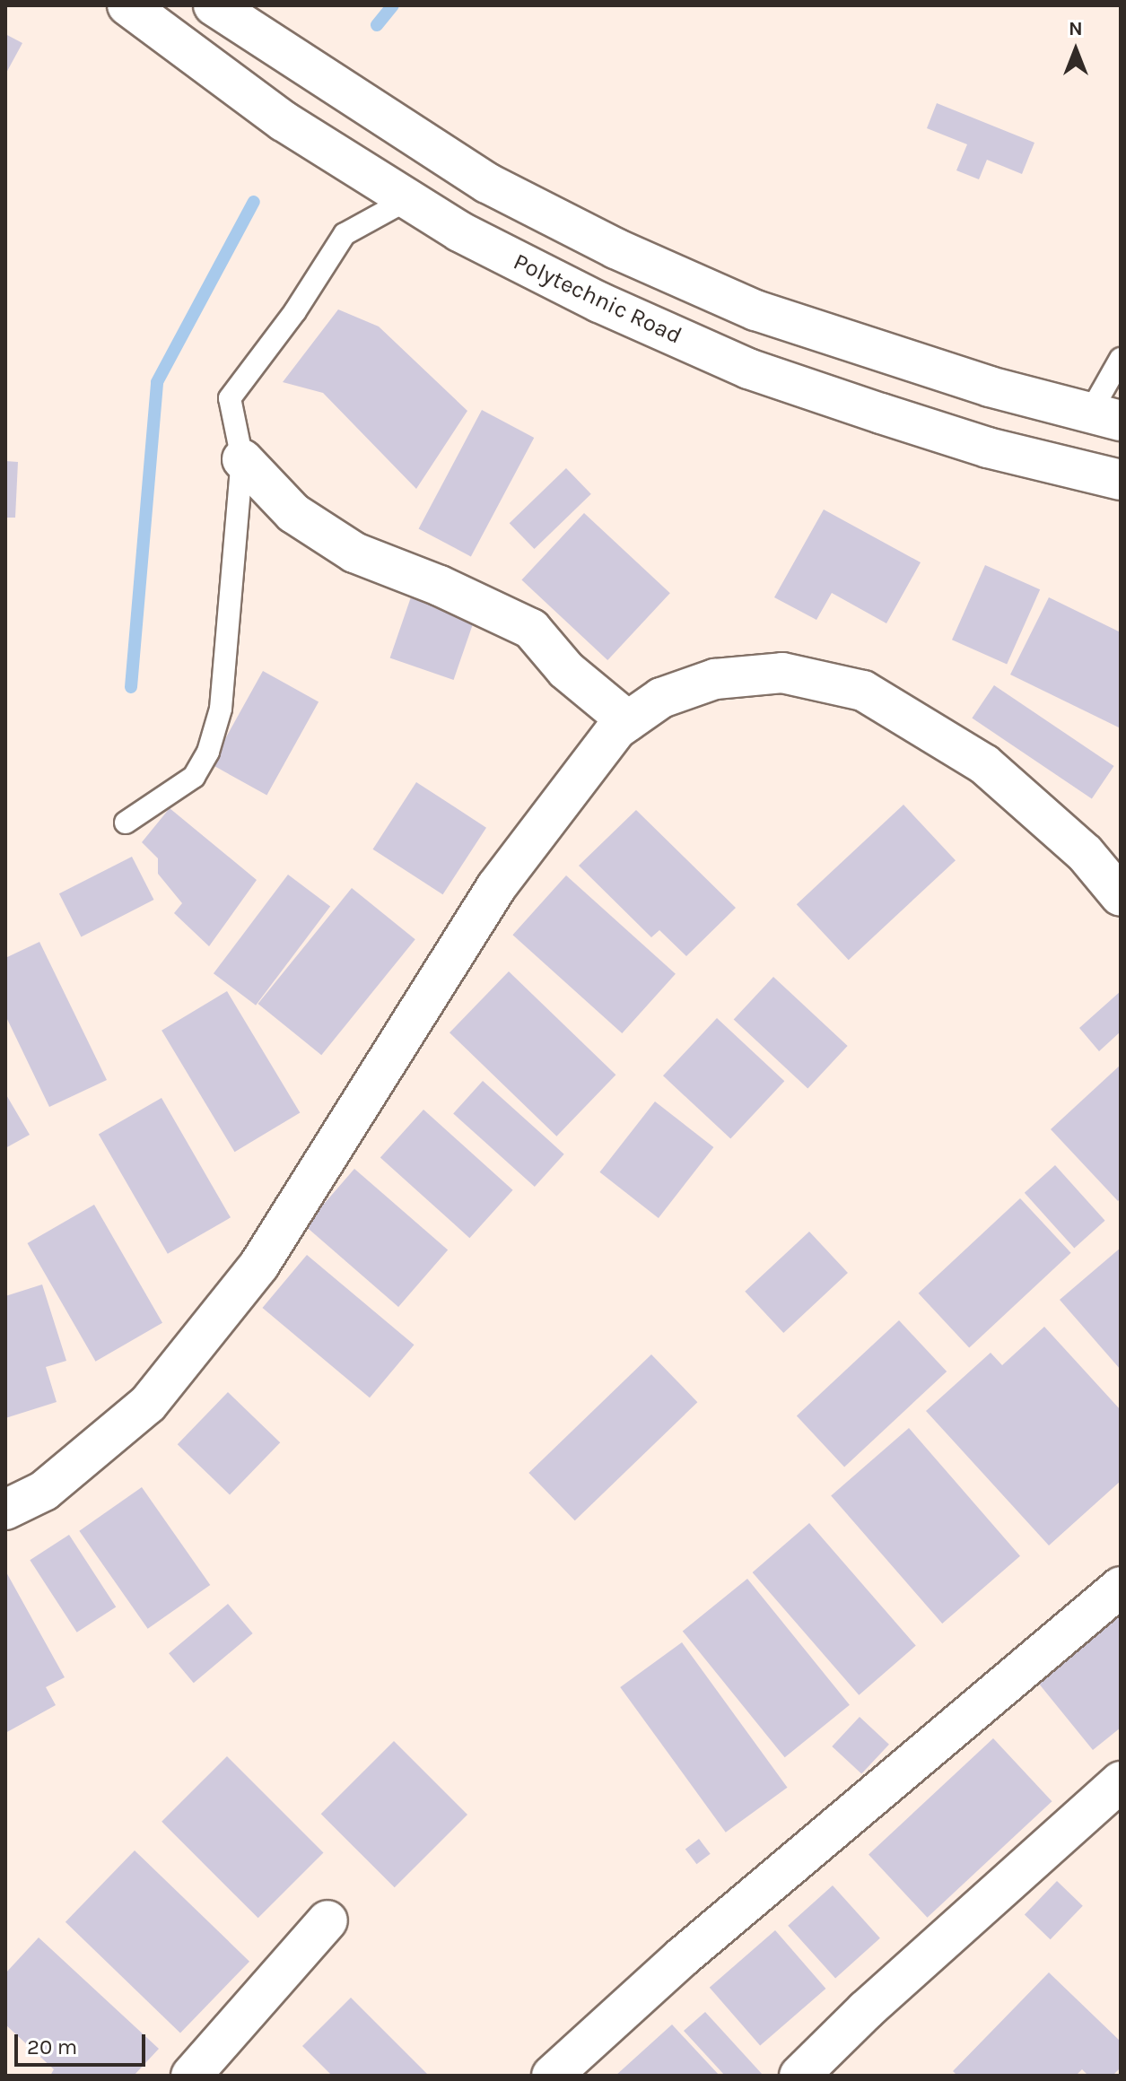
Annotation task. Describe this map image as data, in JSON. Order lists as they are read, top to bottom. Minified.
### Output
{"streets":{"street":["Polytechnic Road"]},"scale_bar":"20 m","north":"top"}
